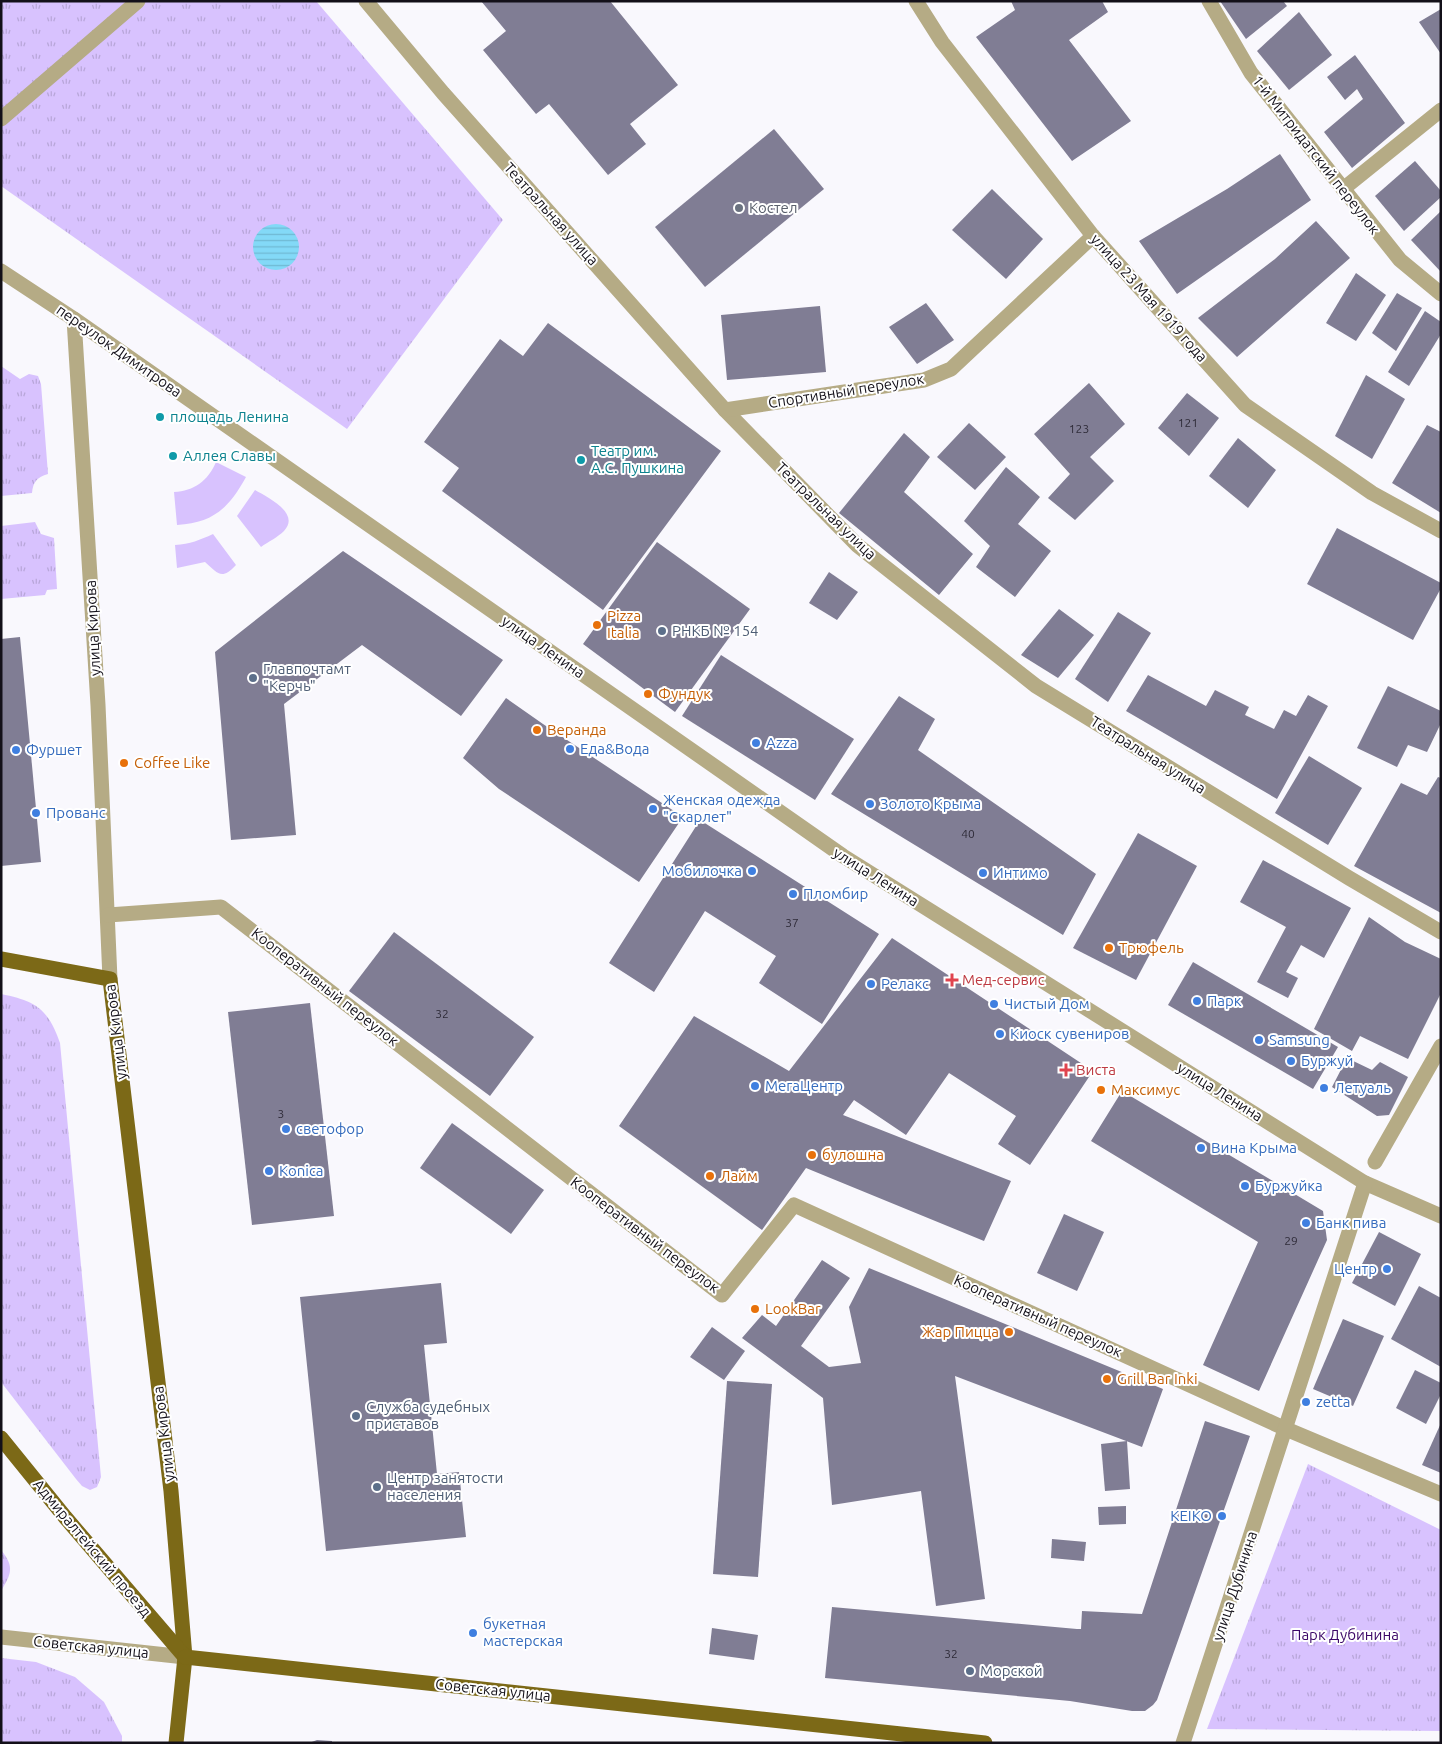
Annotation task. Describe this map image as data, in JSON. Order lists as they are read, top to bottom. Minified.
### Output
{"streets":{"main road":["улица Кирова","Адмиралтейский проезд","Советская улица"],"street":["1-й Митридатский переулок","Театральная улица","улица 23 Мая 1919 года","переулок Димитрова","Спортивный переулок","улица Ленина","Кооперативный переулок","улица Дубинина"]},"crossings":[["Театральная улица","Спортивный переулок"],["улица 23 Мая 1919 года","Спортивный переулок"],["переулок Димитрова","улица Кирова"],["переулок Димитрова","улица Ленина"],["улица Кирова","Кооперативный переулок"],["улица Кирова","Адмиралтейский проезд"],["улица Кирова","Советская улица"],["улица Ленина","улица Дубинина"],["Кооперативный переулок","улица Дубинина"],["Адмиралтейский проезд","Советская улица"]],"parks":["Парк Дубинина"],"places":{"other":["Костел","площадь Ленина","Аллея Славы","Театр им. А.С. Пушкина","Pizza Italia","РНКБ № 154","Главпочтамт \"Керчь\"","Фундук","Веранда","Azza","Еда&Вода","Фуршет","Coffee Like","Золото Крыма","Женская одежда \"Скарлет\"","Прованс","Мобилочка","Интимо","Пломбир","Трюфель","Релакс","Парк","Чистый Дом","Киоск сувениров","Samsung","Буржуй","МегаЦентр","Летуаль","Максимус","светофор","Вина Крыма","булошна","Konica","Лайм","Буржуйка","Банк пива","Центр","LookBar","Жар Пицца","Grill Bar Inki","zetta","Служба судебных приставов","Центр занятости населения","KEIKO","букетная мастерская","Морской"],"health":["Мед-сервис","Виста"]},"house_numbers":["121","123","40","37","32","3","29","32"]}
